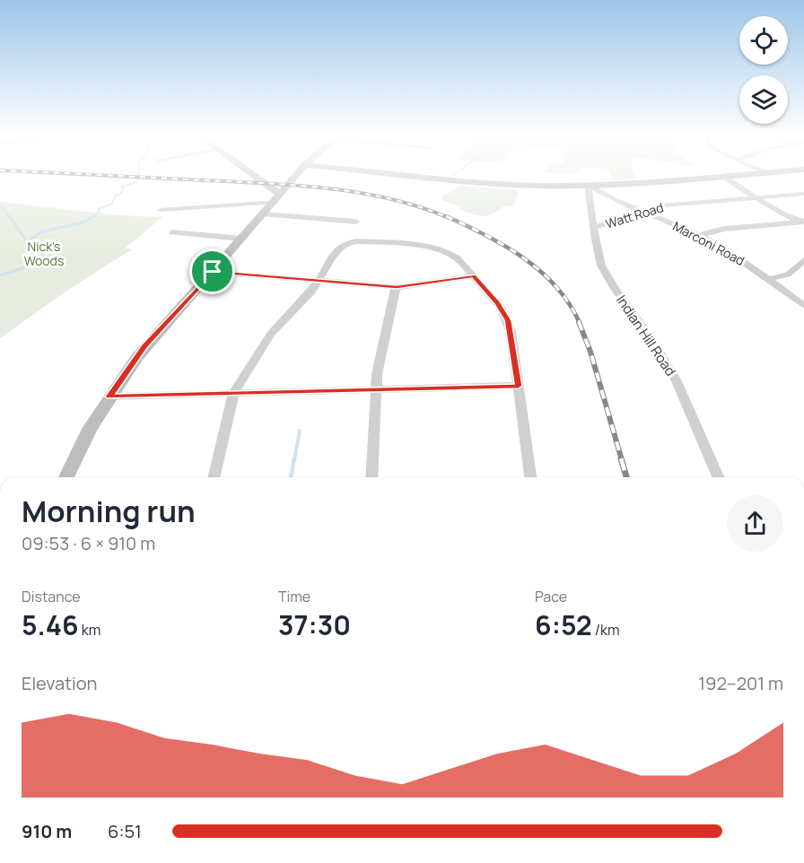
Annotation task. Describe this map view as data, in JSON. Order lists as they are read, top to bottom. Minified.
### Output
{"streets":{"street":["Watt Road","Marconi Road","Indian Hill Road"]},"crossings":[["Watt Road","Marconi Road"],["Watt Road","Indian Hill Road"],["Marconi Road","Indian Hill Road"]],"parks":["Nick's Woods"],"page":{"heading":["Morning run","09:53 · 6 × 910 m"],"stats":[["Distance","5.46 km"],["Time","37:30"],["Pace","6:52 /km"]],"chart":["Elevation","192–201 m"],"list":[{"name":"910 m","note":"6:51"}]}}
